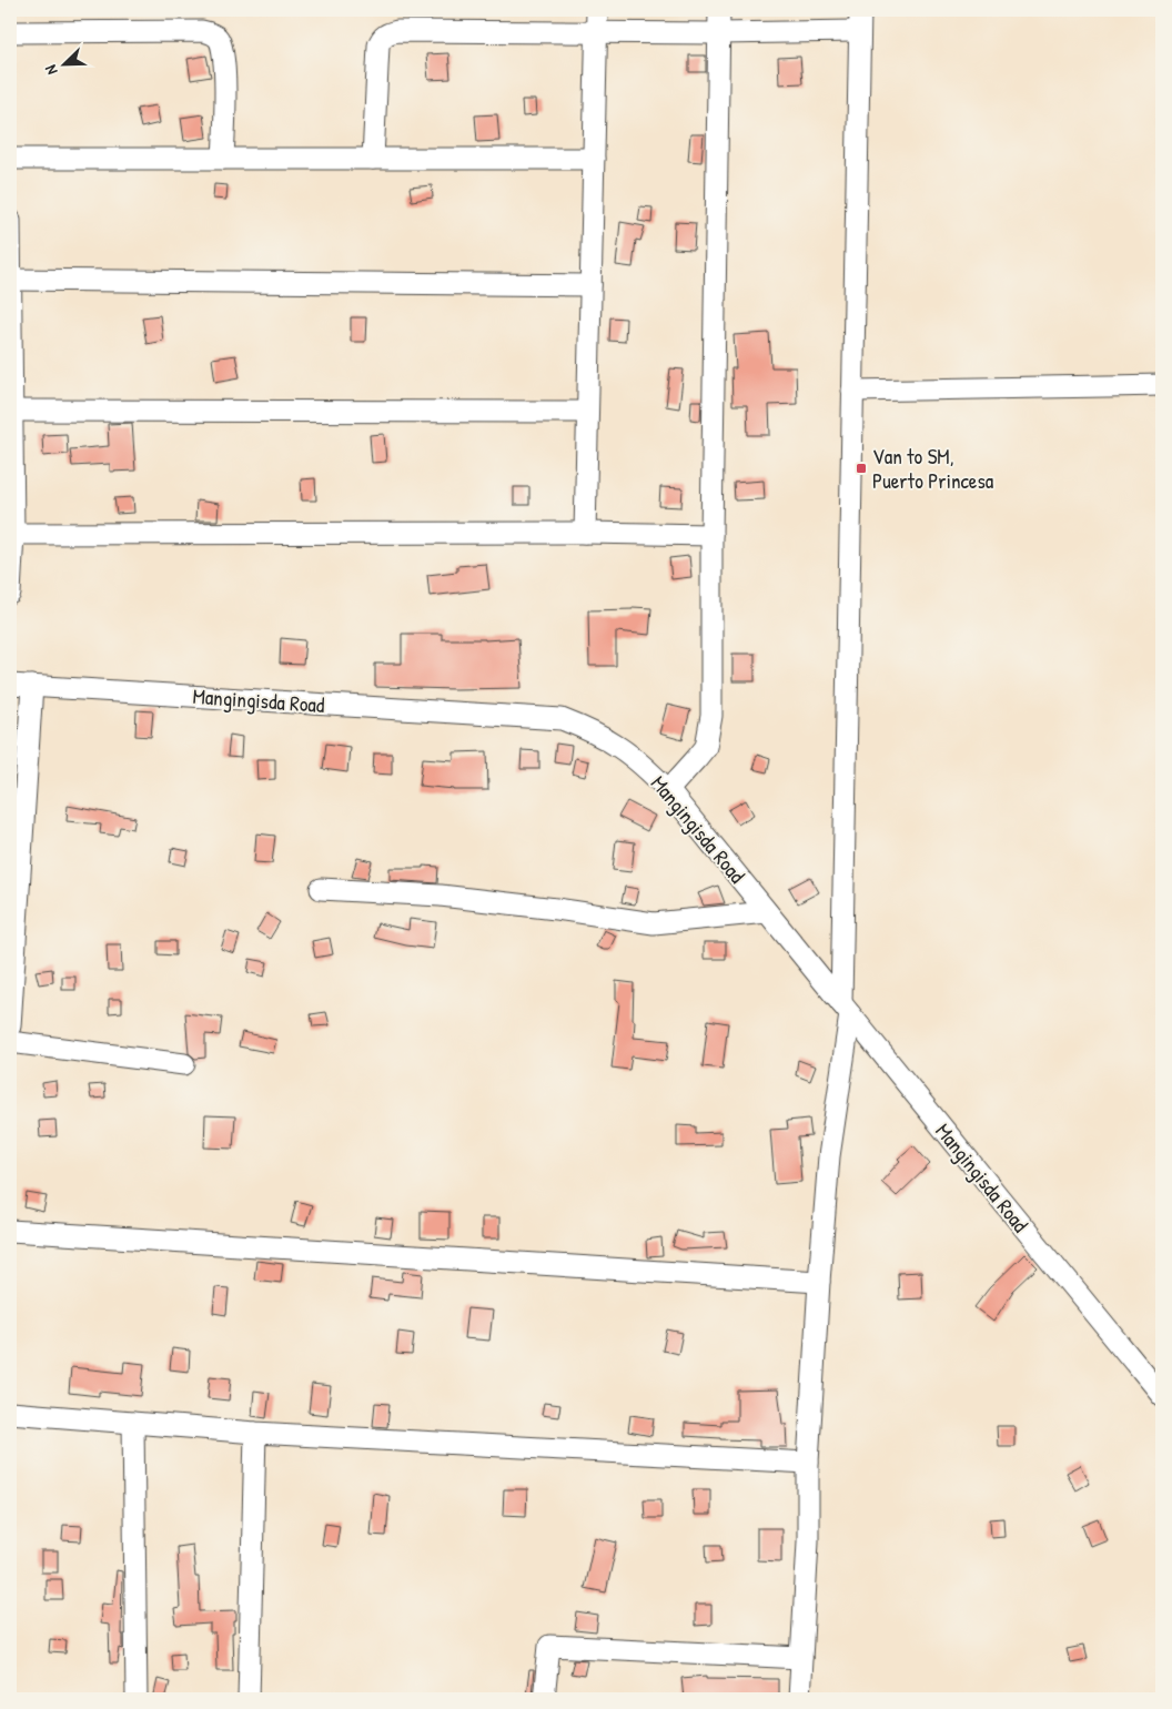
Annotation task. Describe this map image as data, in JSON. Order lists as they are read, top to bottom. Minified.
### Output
{"streets":{"street":["Mangingisda Road"]},"places":{"transit":["Van to SM, Puerto Princesa"]},"north":"bottom left"}
